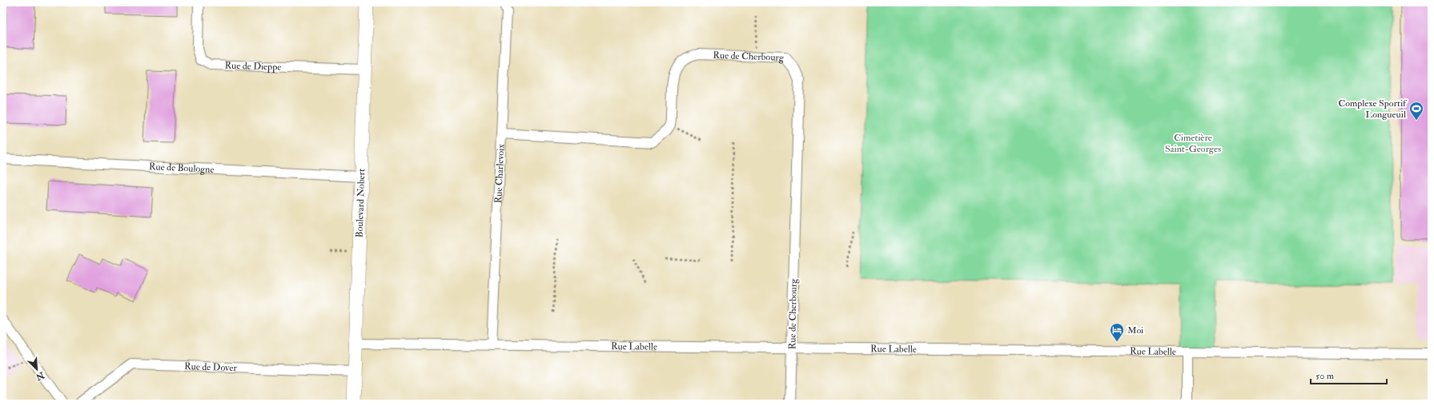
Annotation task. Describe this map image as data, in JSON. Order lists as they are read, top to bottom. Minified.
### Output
{"streets":{"street":["Rue de Cherbourg","Rue de Dieppe","Rue de Boulogne","Rue Charlevoix","Boulevard Nobert","Rue Labelle","Rue de Dover"]},"crossings":[["Rue de Cherbourg","Rue Labelle"],["Rue de Dieppe","Boulevard Nobert"],["Rue de Boulogne","Boulevard Nobert"],["Rue Charlevoix","Rue Labelle"],["Boulevard Nobert","Rue Labelle"],["Boulevard Nobert","Rue de Dover"]],"parks":["Cimetière Saint-Georges"],"places":{"sports":["Complexe Sportif Longueuil"],"hotel":["Moi"]},"scale_bar":"50 m","north":"bottom right"}
